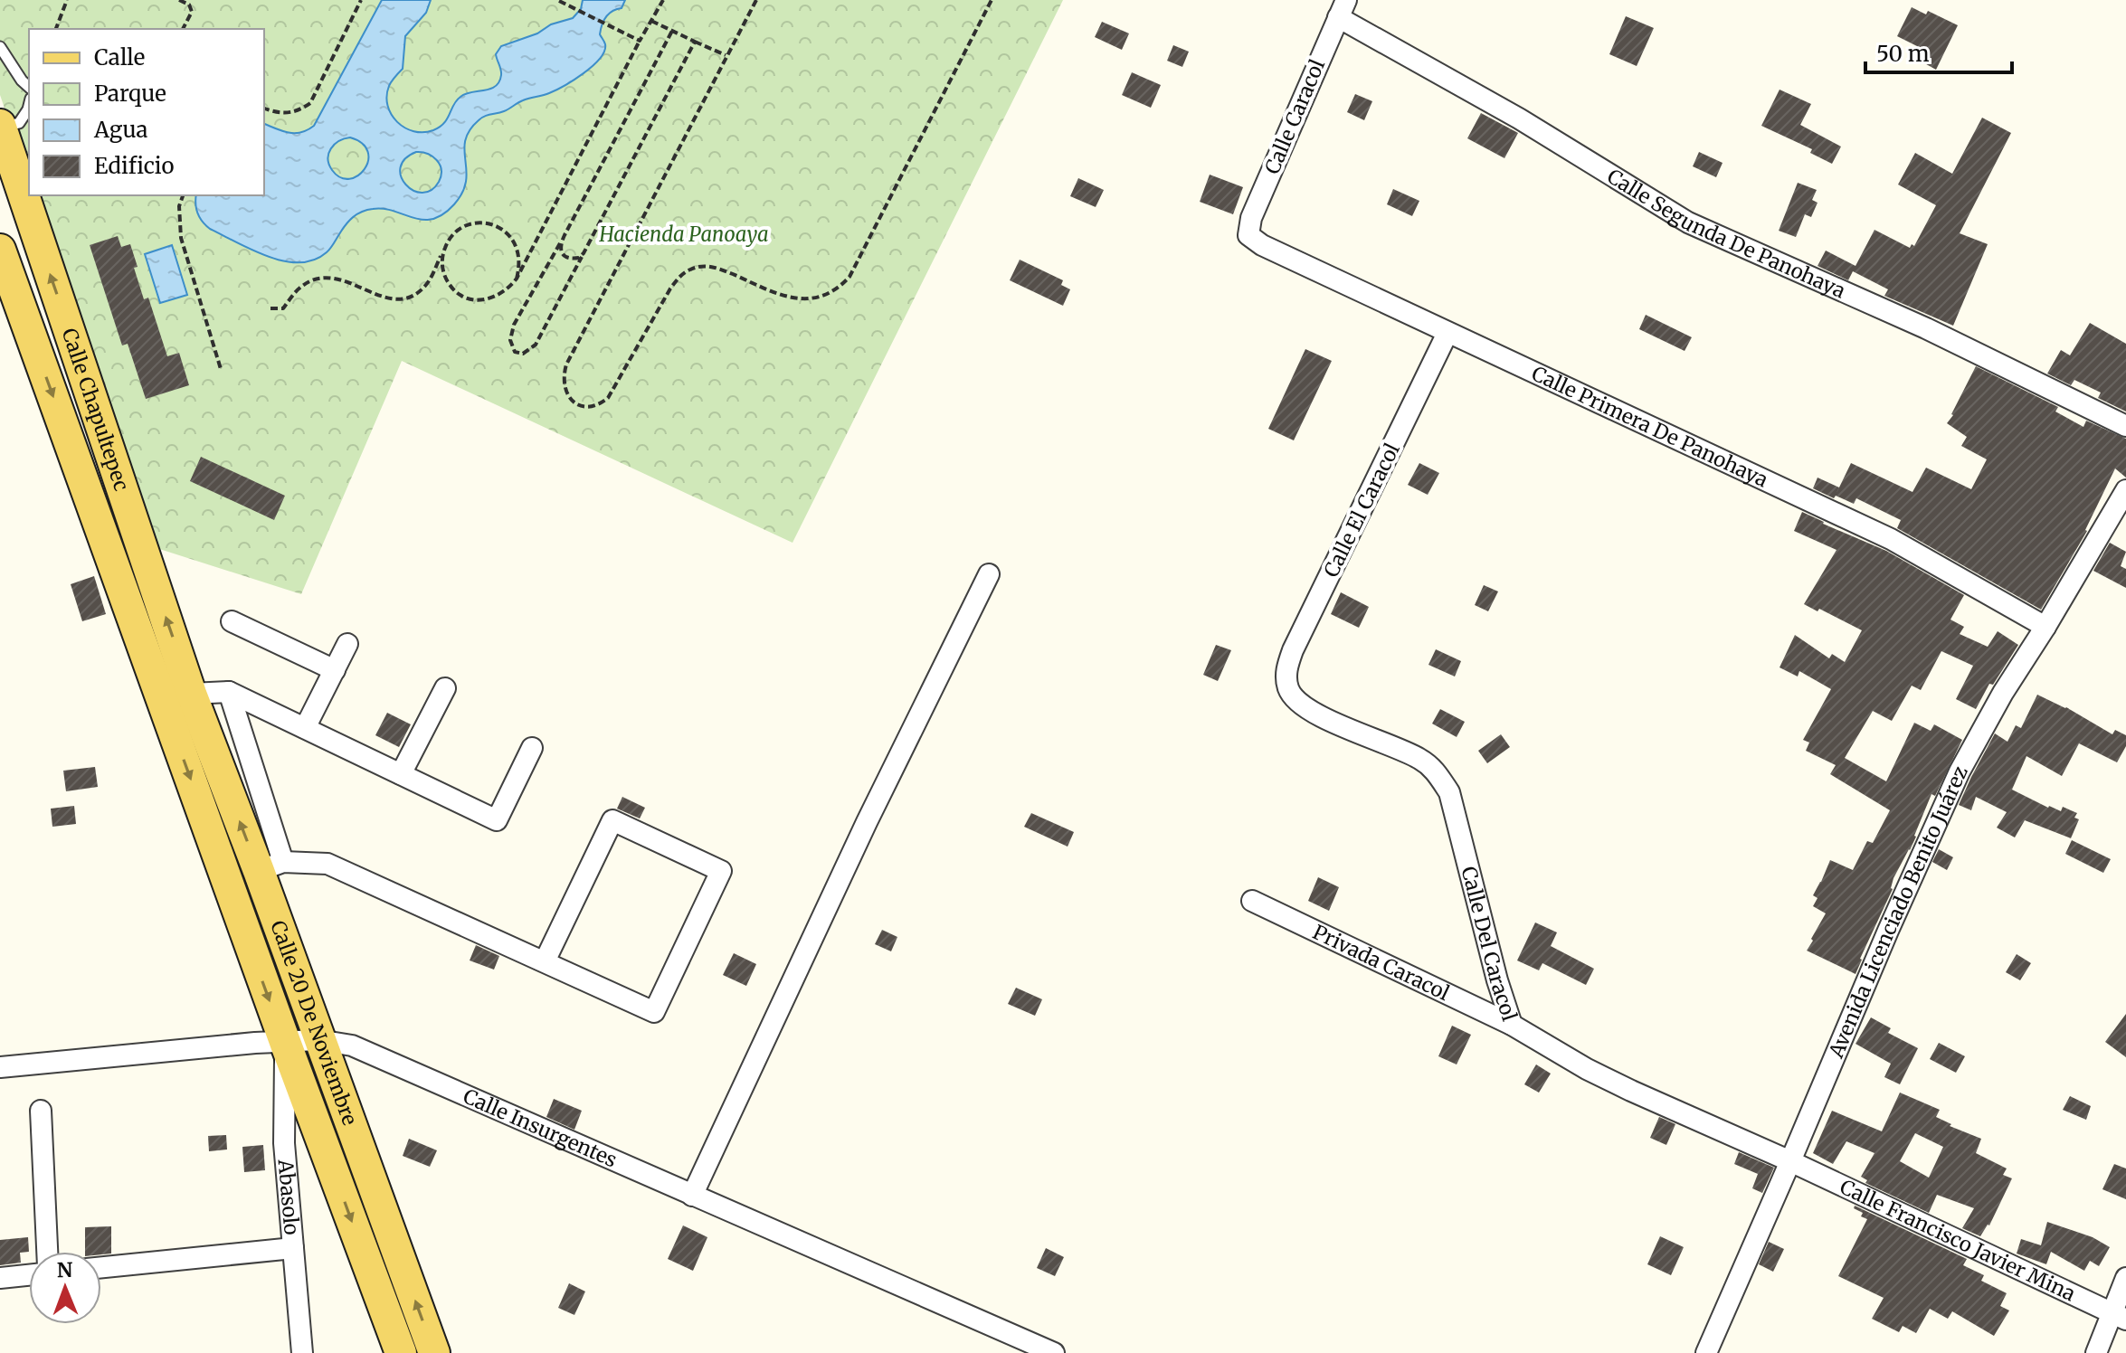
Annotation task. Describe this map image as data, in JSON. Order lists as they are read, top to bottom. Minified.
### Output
{"streets":{"main road":["Calle Chapultepec","Calle 20 De Noviembre"],"street":["Calle Caracol","Calle Segunda De Panohaya","Calle Primera De Panohaya","Calle El Caracol","Avenida Licenciado Benito Juárez","Calle Del Caracol","Privada Caracol","Calle Insurgentes","Abasolo","Calle Francisco Javier Mina"]},"crossings":[["Calle Caracol","Calle Segunda De Panohaya"],["Calle Caracol","Calle Primera De Panohaya"],["Calle Chapultepec","Calle 20 De Noviembre"],["Calle Primera De Panohaya","Calle El Caracol"],["Calle Primera De Panohaya","Avenida Licenciado Benito Juárez"],["Calle El Caracol","Calle Del Caracol"],["Avenida Licenciado Benito Juárez","Calle Del Caracol"],["Avenida Licenciado Benito Juárez","Calle Francisco Javier Mina"],["Calle Del Caracol","Privada Caracol"],["Calle Del Caracol","Calle Francisco Javier Mina"],["Calle 20 De Noviembre","Calle Insurgentes"],["Calle 20 De Noviembre","Abasolo"],["Calle Insurgentes","Abasolo"]],"parks":["Hacienda Panoaya"],"legend":["Calle","Parque","Agua","Edificio"],"scale_bar":"50 m","north":"top"}
